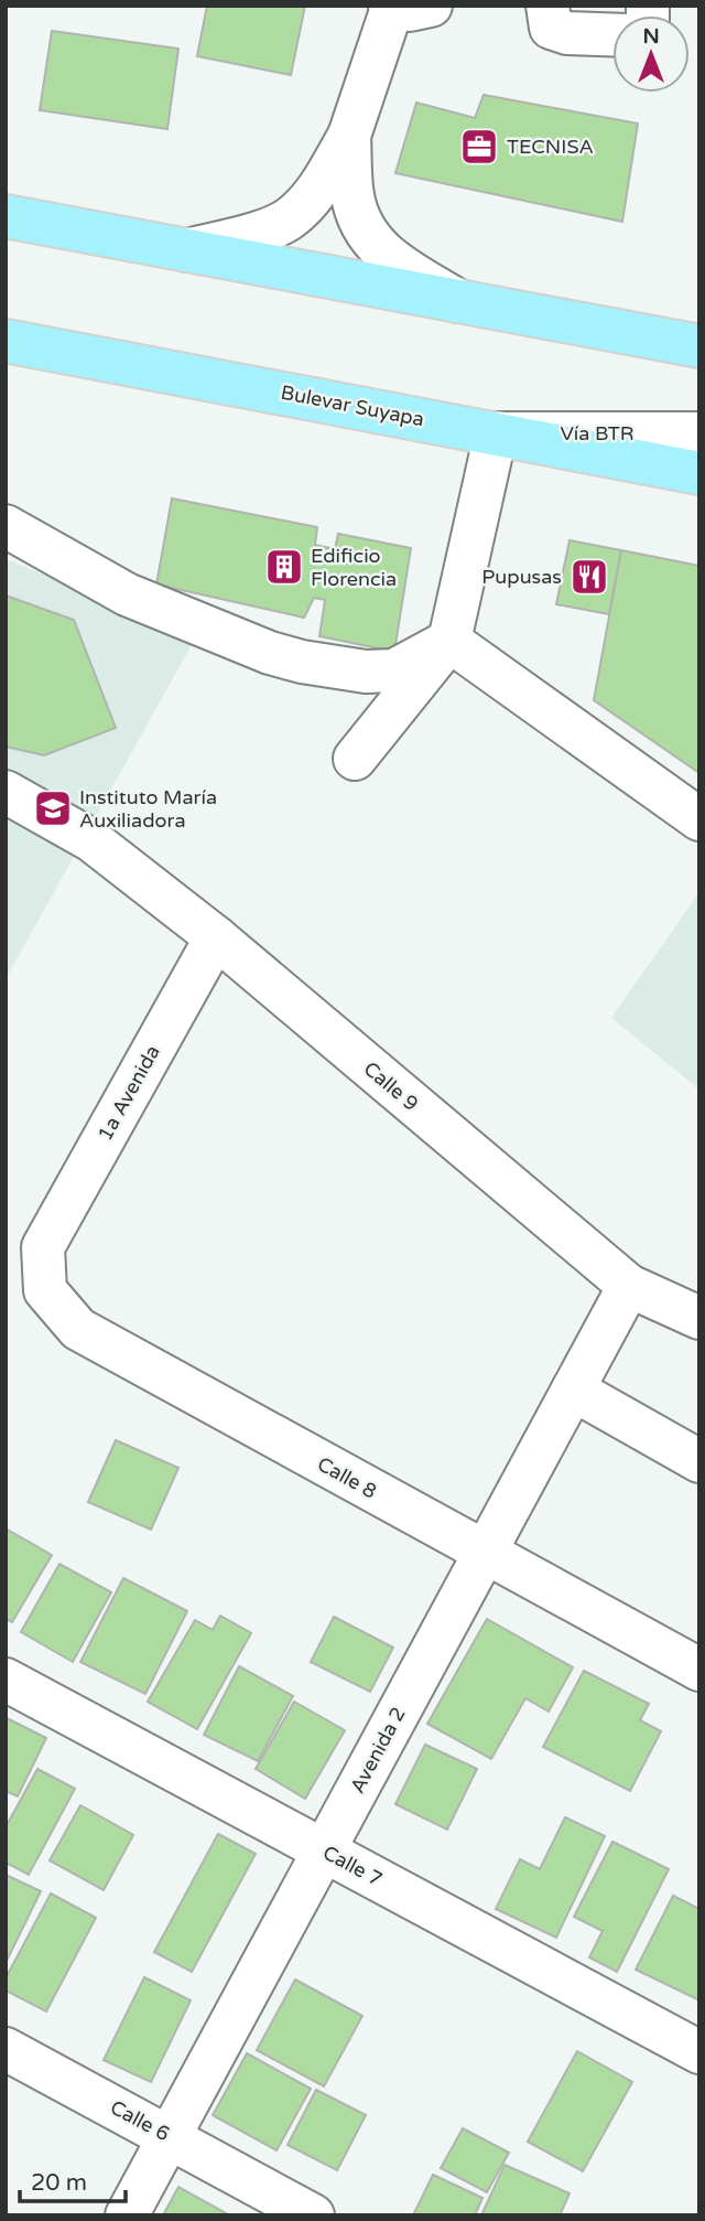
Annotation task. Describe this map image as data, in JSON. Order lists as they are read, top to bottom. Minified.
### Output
{"streets":{"main road":["Bulevar Suyapa"],"street":["Vía BTR","Calle 9","1a Avenida","Calle 8","Avenida 2","Calle 7","Calle 6"]},"crossings":[["Bulevar Suyapa","Vía BTR"],["Calle 9","1a Avenida"],["Calle 9","Avenida 2"],["1a Avenida","Calle 8"],["Calle 8","Avenida 2"],["Avenida 2","Calle 7"],["Avenida 2","Calle 6"]],"places":{"office":["TECNISA"],"building":["Edificio Florencia"],"restaurant":["Pupusas"],"school or university":["Instituto María Auxiliadora"]},"scale_bar":"20 m","north":"top"}
